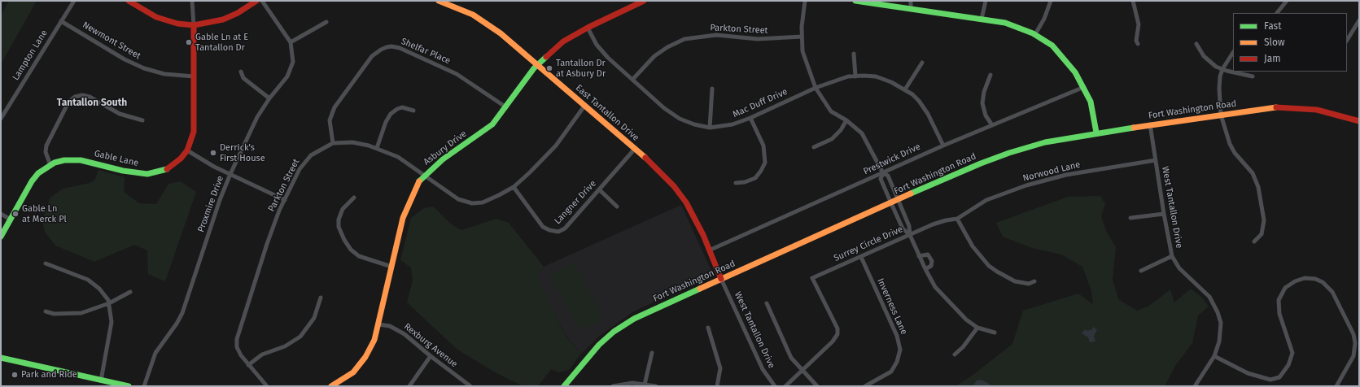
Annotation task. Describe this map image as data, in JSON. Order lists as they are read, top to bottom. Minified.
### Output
{"streets":{"street":["Parkton Street","Newmont Street","Shelfar Place","Lampton Lane","Mac Duff Drive","Fort Washington Road","East Tantallon Drive","Asbury Drive","Gable Lane","Prestwick Drive","Norwood Lane","Langner Drive","Proxmire Drive","West Tantallon Drive","Surrey Circle Drive","Inverness Lane","Rexburg Avenue"]},"crossings":[["Parkton Street","Shelfar Place"],["Parkton Street","Mac Duff Drive"],["Parkton Street","East Tantallon Drive"],["Parkton Street","Asbury Drive"],["Parkton Street","Langner Drive"],["Newmont Street","Lampton Lane"],["Newmont Street","Gable Lane"],["Shelfar Place","Asbury Drive"],["Mac Duff Drive","Asbury Drive"],["Mac Duff Drive","Prestwick Drive"],["Fort Washington Road","East Tantallon Drive"],["Fort Washington Road","West Tantallon Drive"],["East Tantallon Drive","Asbury Drive"],["East Tantallon Drive","Prestwick Drive"],["East Tantallon Drive","Langner Drive"],["East Tantallon Drive","West Tantallon Drive"],["Asbury Drive","Rexburg Avenue"],["Norwood Lane","West Tantallon Drive"],["Norwood Lane","Surrey Circle Drive"],["Surrey Circle Drive","Inverness Lane"]],"districts":["Tantallon South"],"places":["Gable Ln at E Tantallon Dr","Tantallon Dr at Asbury Dr","Derrick's First House","Gable Ln at Merck Pl","Park and Ride"],"legend":["Fast","Slow","Jam"]}
